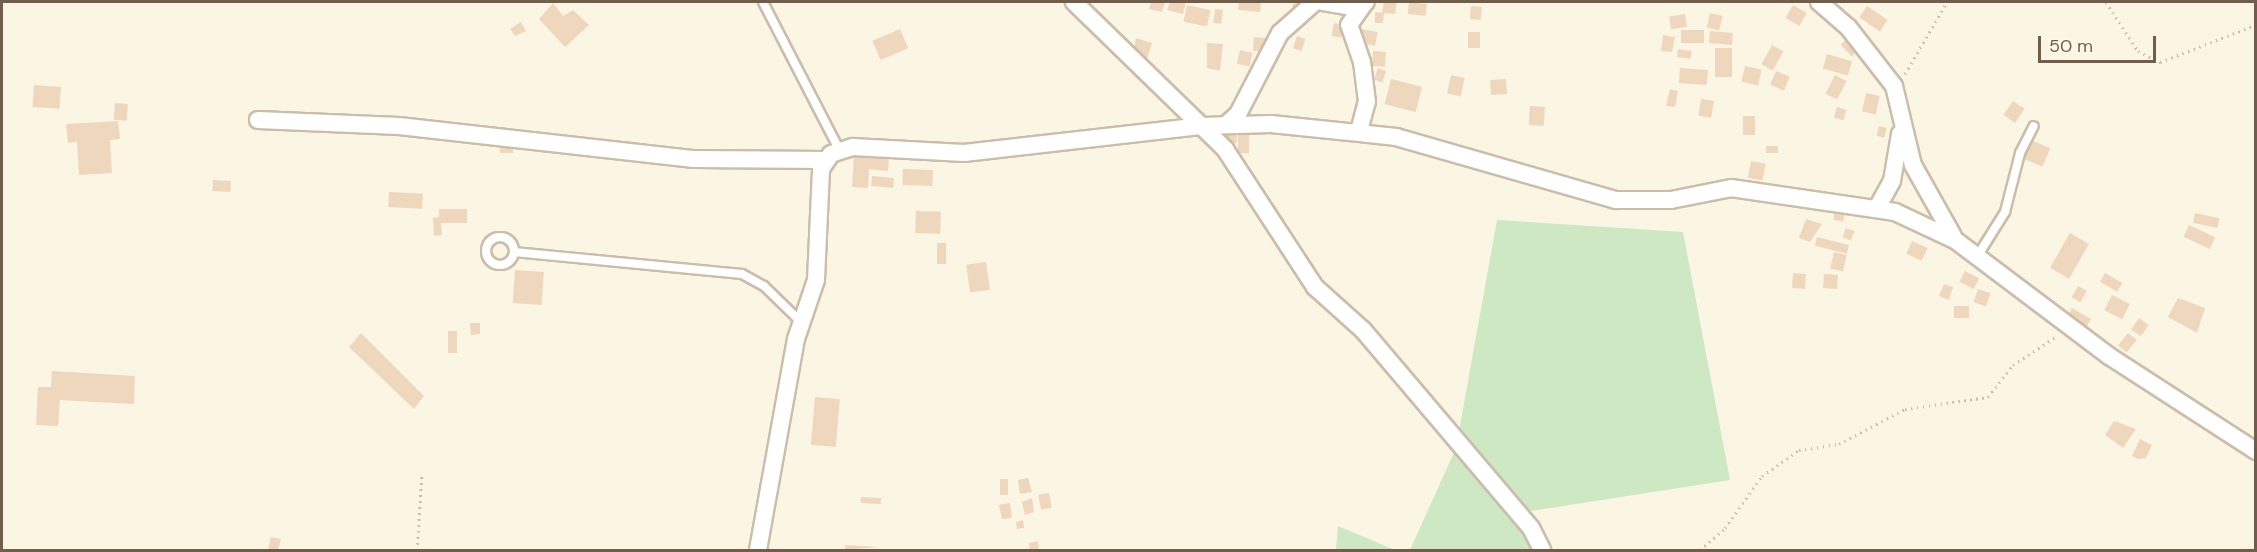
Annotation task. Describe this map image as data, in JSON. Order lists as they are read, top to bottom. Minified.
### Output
{"scale_bar":"50 m"}
